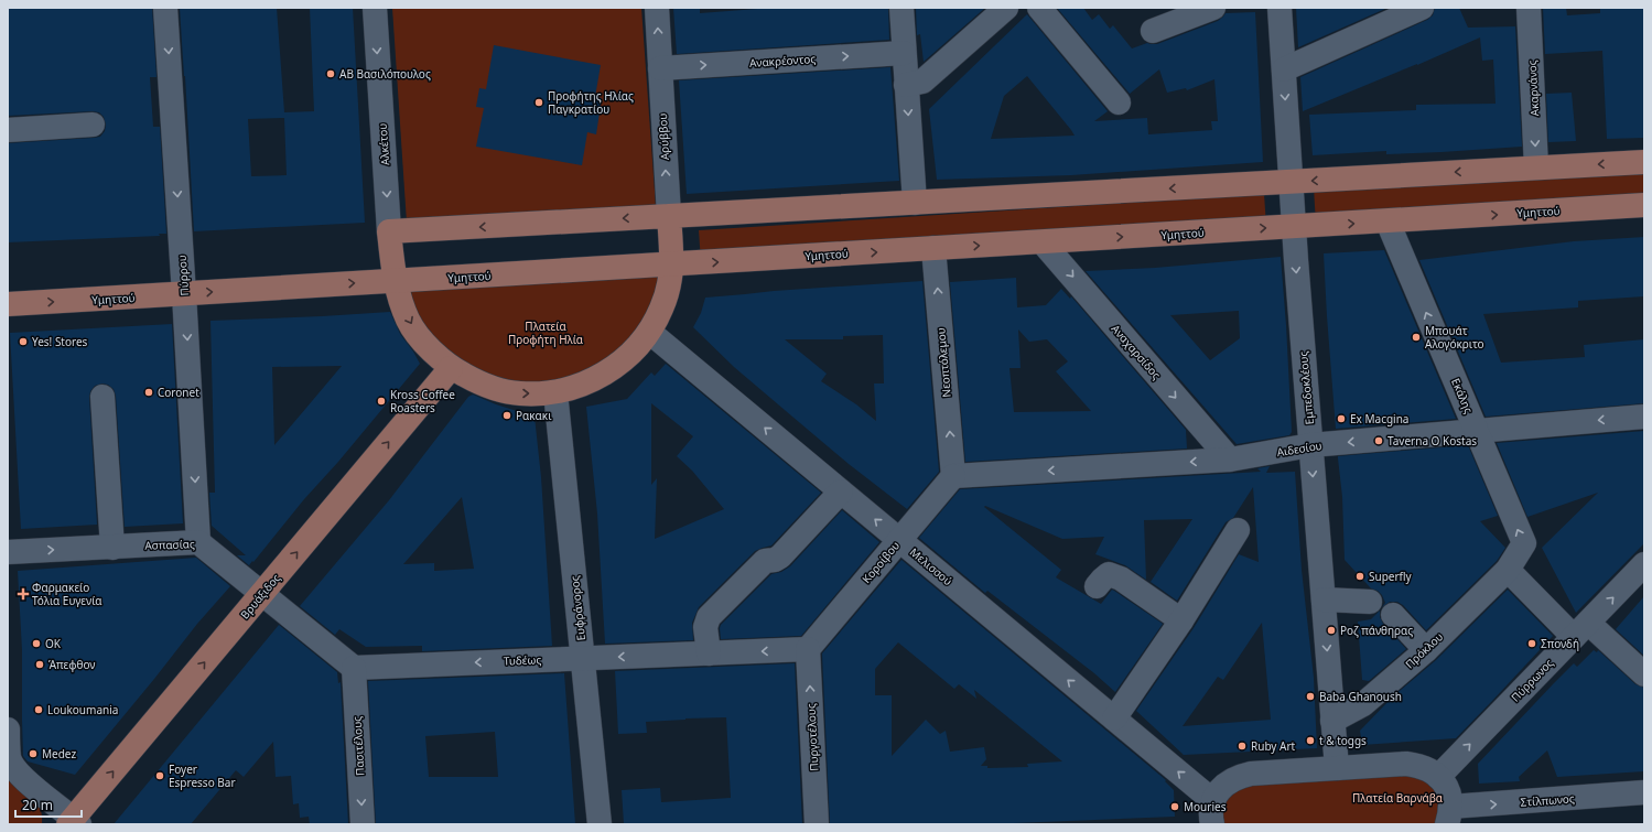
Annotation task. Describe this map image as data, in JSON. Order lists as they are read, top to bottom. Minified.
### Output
{"streets":{"main road":["Αρύββου","Αλκέτου","Υμηττού","Βρυάξιδος"],"street":["Ανακρέοντος","Ακαρνάνος","Πύρρου","Αναχαρσίδος","Νεοπτόλεμου","Εμπεδοκλέους","Εκάλης","Αιδεσίου","Ασπασίας","Κοροίβου","Μελισσού","Ευφράνορος","Πρόκλου","Τυδέως","Πύρρωνος","Πυργοτέλους","Πασιτέλους","Στίλπωνος"]},"crossings":[["Ανακρέοντος","Αρύββου"],["Αρύββου","Υμηττού"],["Αλκέτου","Υμηττού"],["Υμηττού","Πύρρου"],["Υμηττού","Αναχαρσίδος"],["Υμηττού","Νεοπτόλεμου"],["Υμηττού","Εμπεδοκλέους"],["Υμηττού","Εκάλης"],["Πύρρου","Ασπασίας"],["Αναχαρσίδος","Αιδεσίου"],["Νεοπτόλεμου","Αιδεσίου"],["Νεοπτόλεμου","Κοροίβου"],["Εμπεδοκλέους","Αιδεσίου"],["Εμπεδοκλέους","Πρόκλου"],["Εκάλης","Αιδεσίου"],["Εκάλης","Πρόκλου"],["Αιδεσίου","Κοροίβου"],["Ασπασίας","Βρυάξιδος"],["Κοροίβου","Μελισσού"],["Κοροίβου","Τυδέως"],["Κοροίβου","Πυργοτέλους"],["Ευφράνορος","Τυδέως"],["Τυδέως","Πυργοτέλους"],["Τυδέως","Πασιτέλους"]],"one_way":["Ανακρέοντος","Ακαρνάνος","Αρύββου","Αλκέτου","Πύρρου","Αναχαρσίδος","Νεοπτόλεμου","Εμπεδοκλέους","Εκάλης","Αιδεσίου","Ασπασίας","Μελισσού","Βρυάξιδος","Τυδέως","Πύρρωνος","Πυργοτέλους","Πασιτέλους","Στίλπωνος"],"parks":["Πλατεία Προφήτη Ηλία","Πλατεία Βαρνάβα"],"places":{"other":["ΑΒ Βασιλόπουλος","Προφήτης Ηλίας Παγκρατίου","Μπουάτ Αλογόκριτο","Yes! Stores","Coronet","Kross Coffee Roasters","Ρακακι","Ex Macgina","Taverna O Kostas","Superfly","Ροζ πάνθηρας","OK","Σπονδή","Άπεφθον","Baba Ghanoush","Loukoumania","t & toggs","Ruby Art","Medez","Foyer Espresso Bar","Mouries"],"health":["Φαρμακείο Τόλια Ευγενία"]},"scale_bar":"20 m"}
